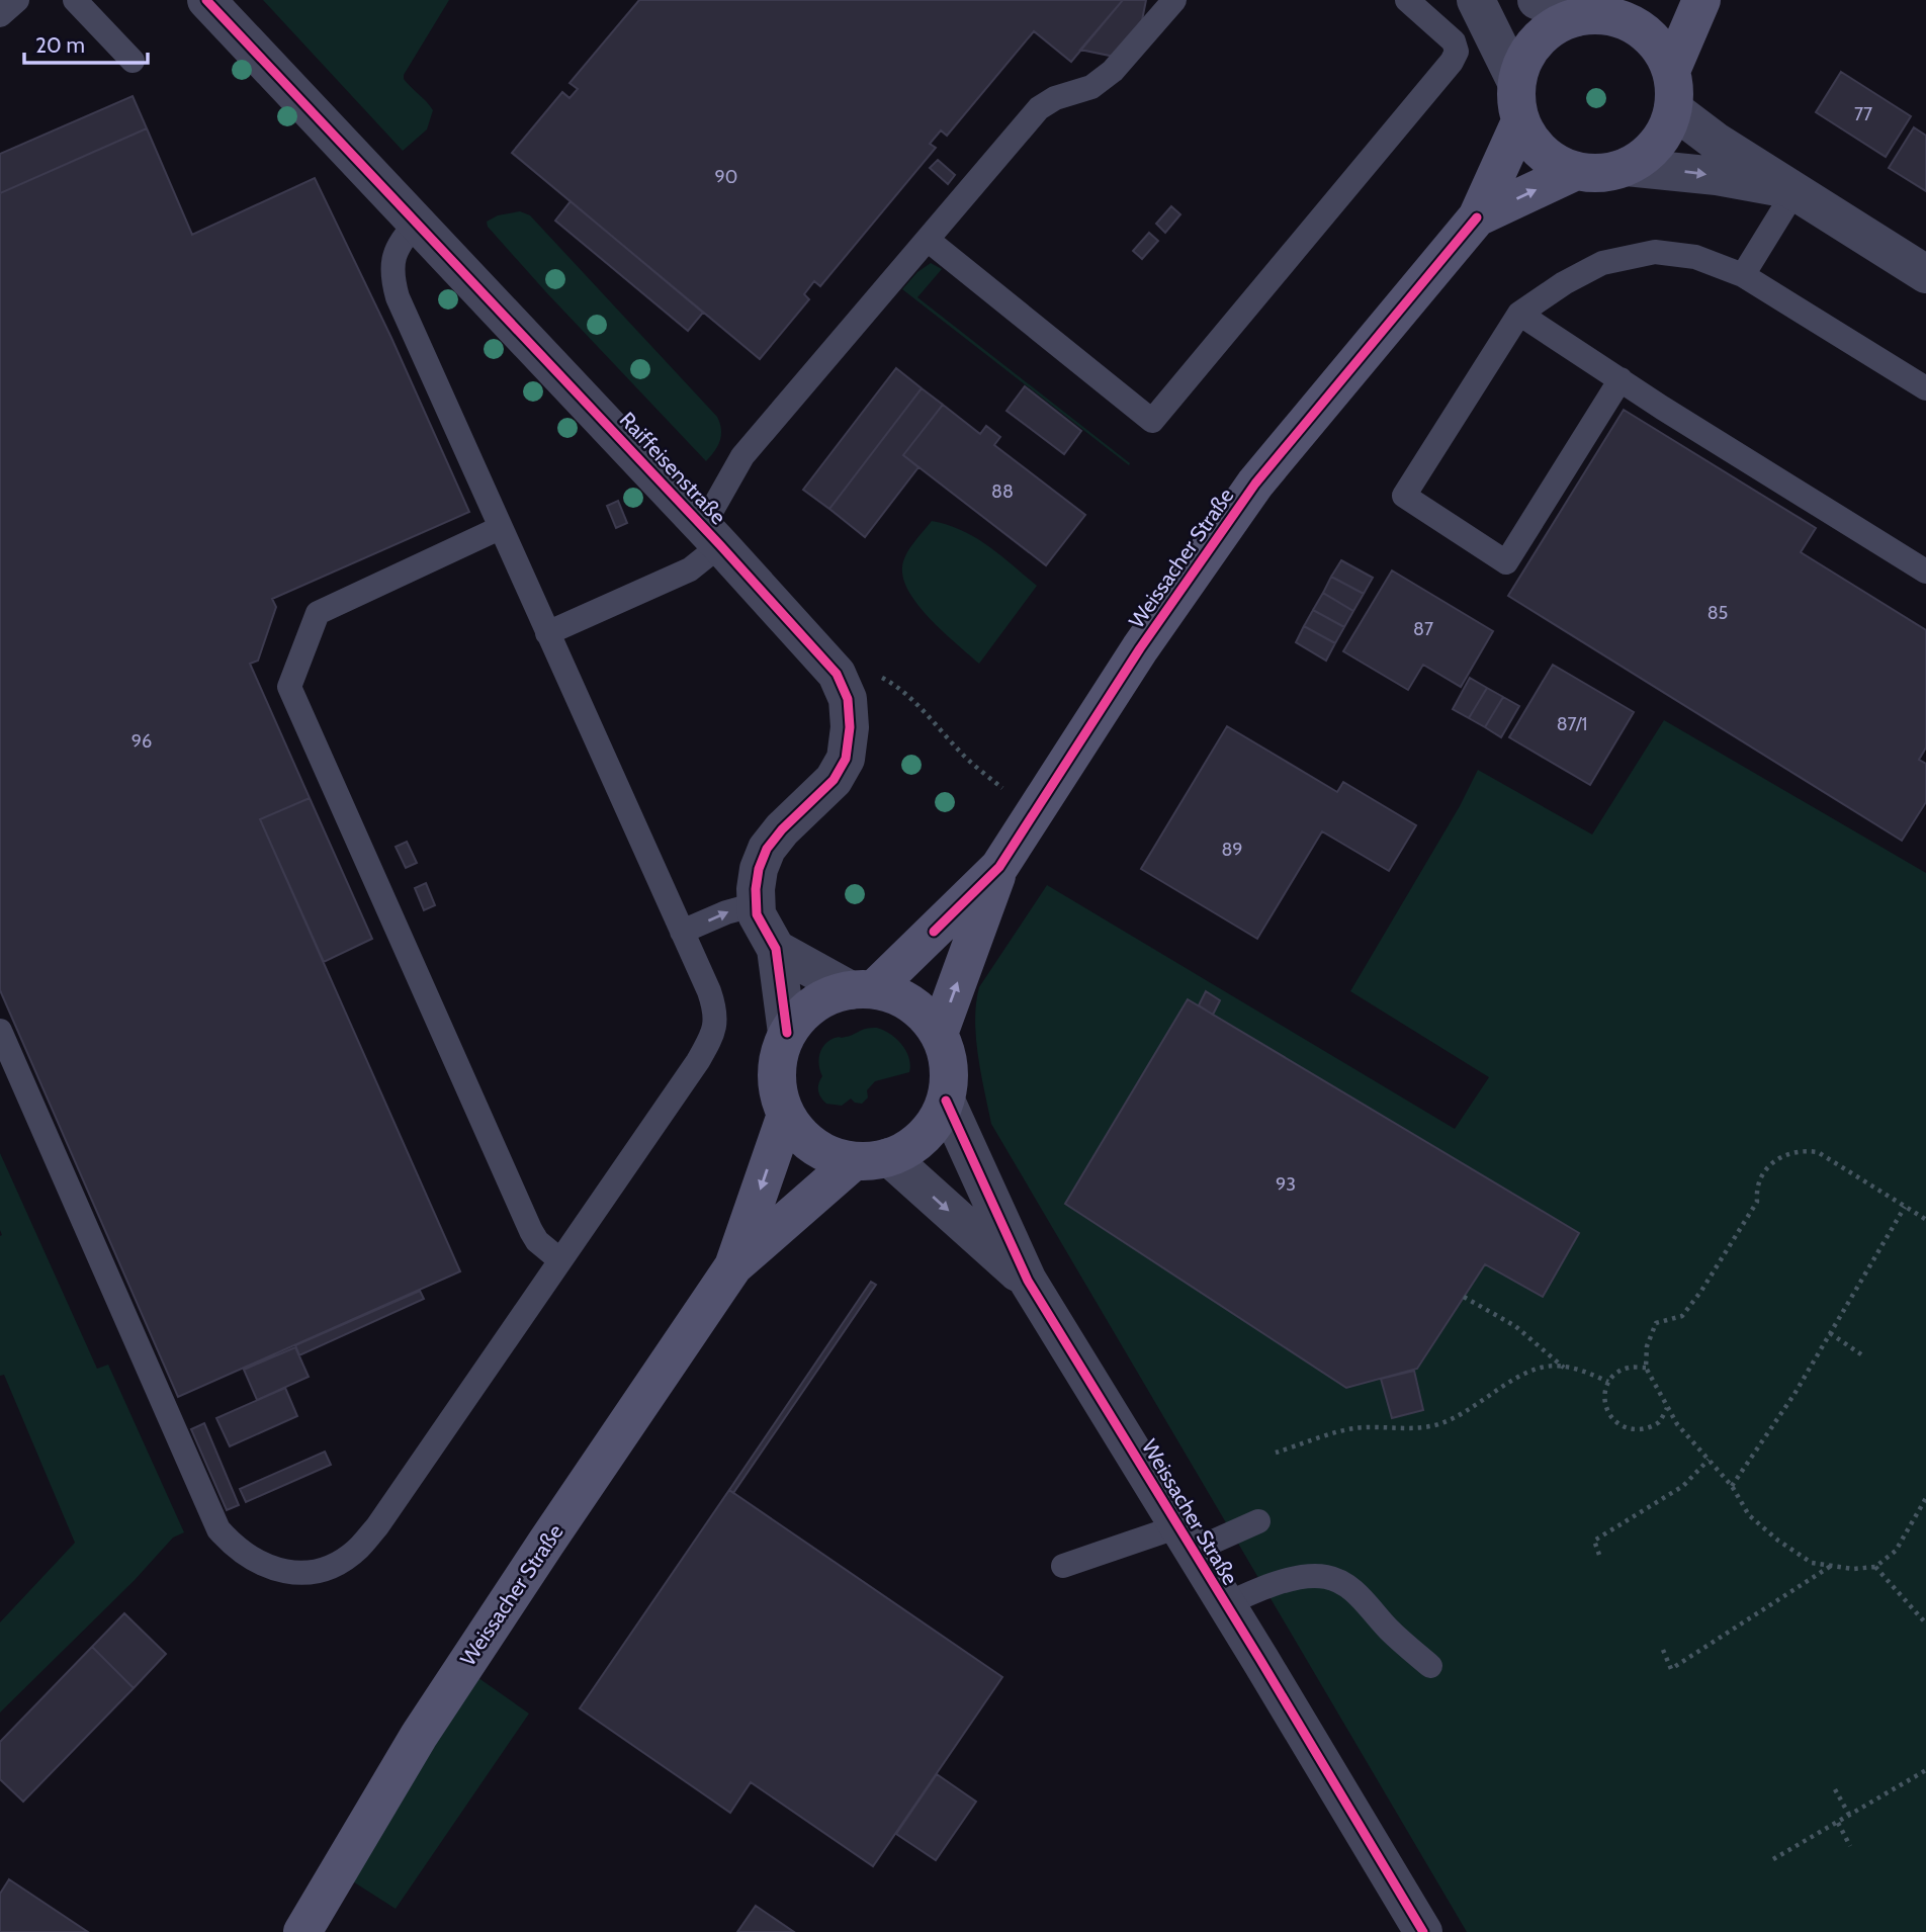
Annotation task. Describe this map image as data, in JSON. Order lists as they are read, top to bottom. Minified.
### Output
{"streets":{"street":["Raiffeisenstraße","Weissacher Straße"]},"crossings":[["Raiffeisenstraße","Weissacher Straße"]],"house_numbers":["77","90","88","85","87","87/1","96","89","93"],"scale_bar":"20 m"}
